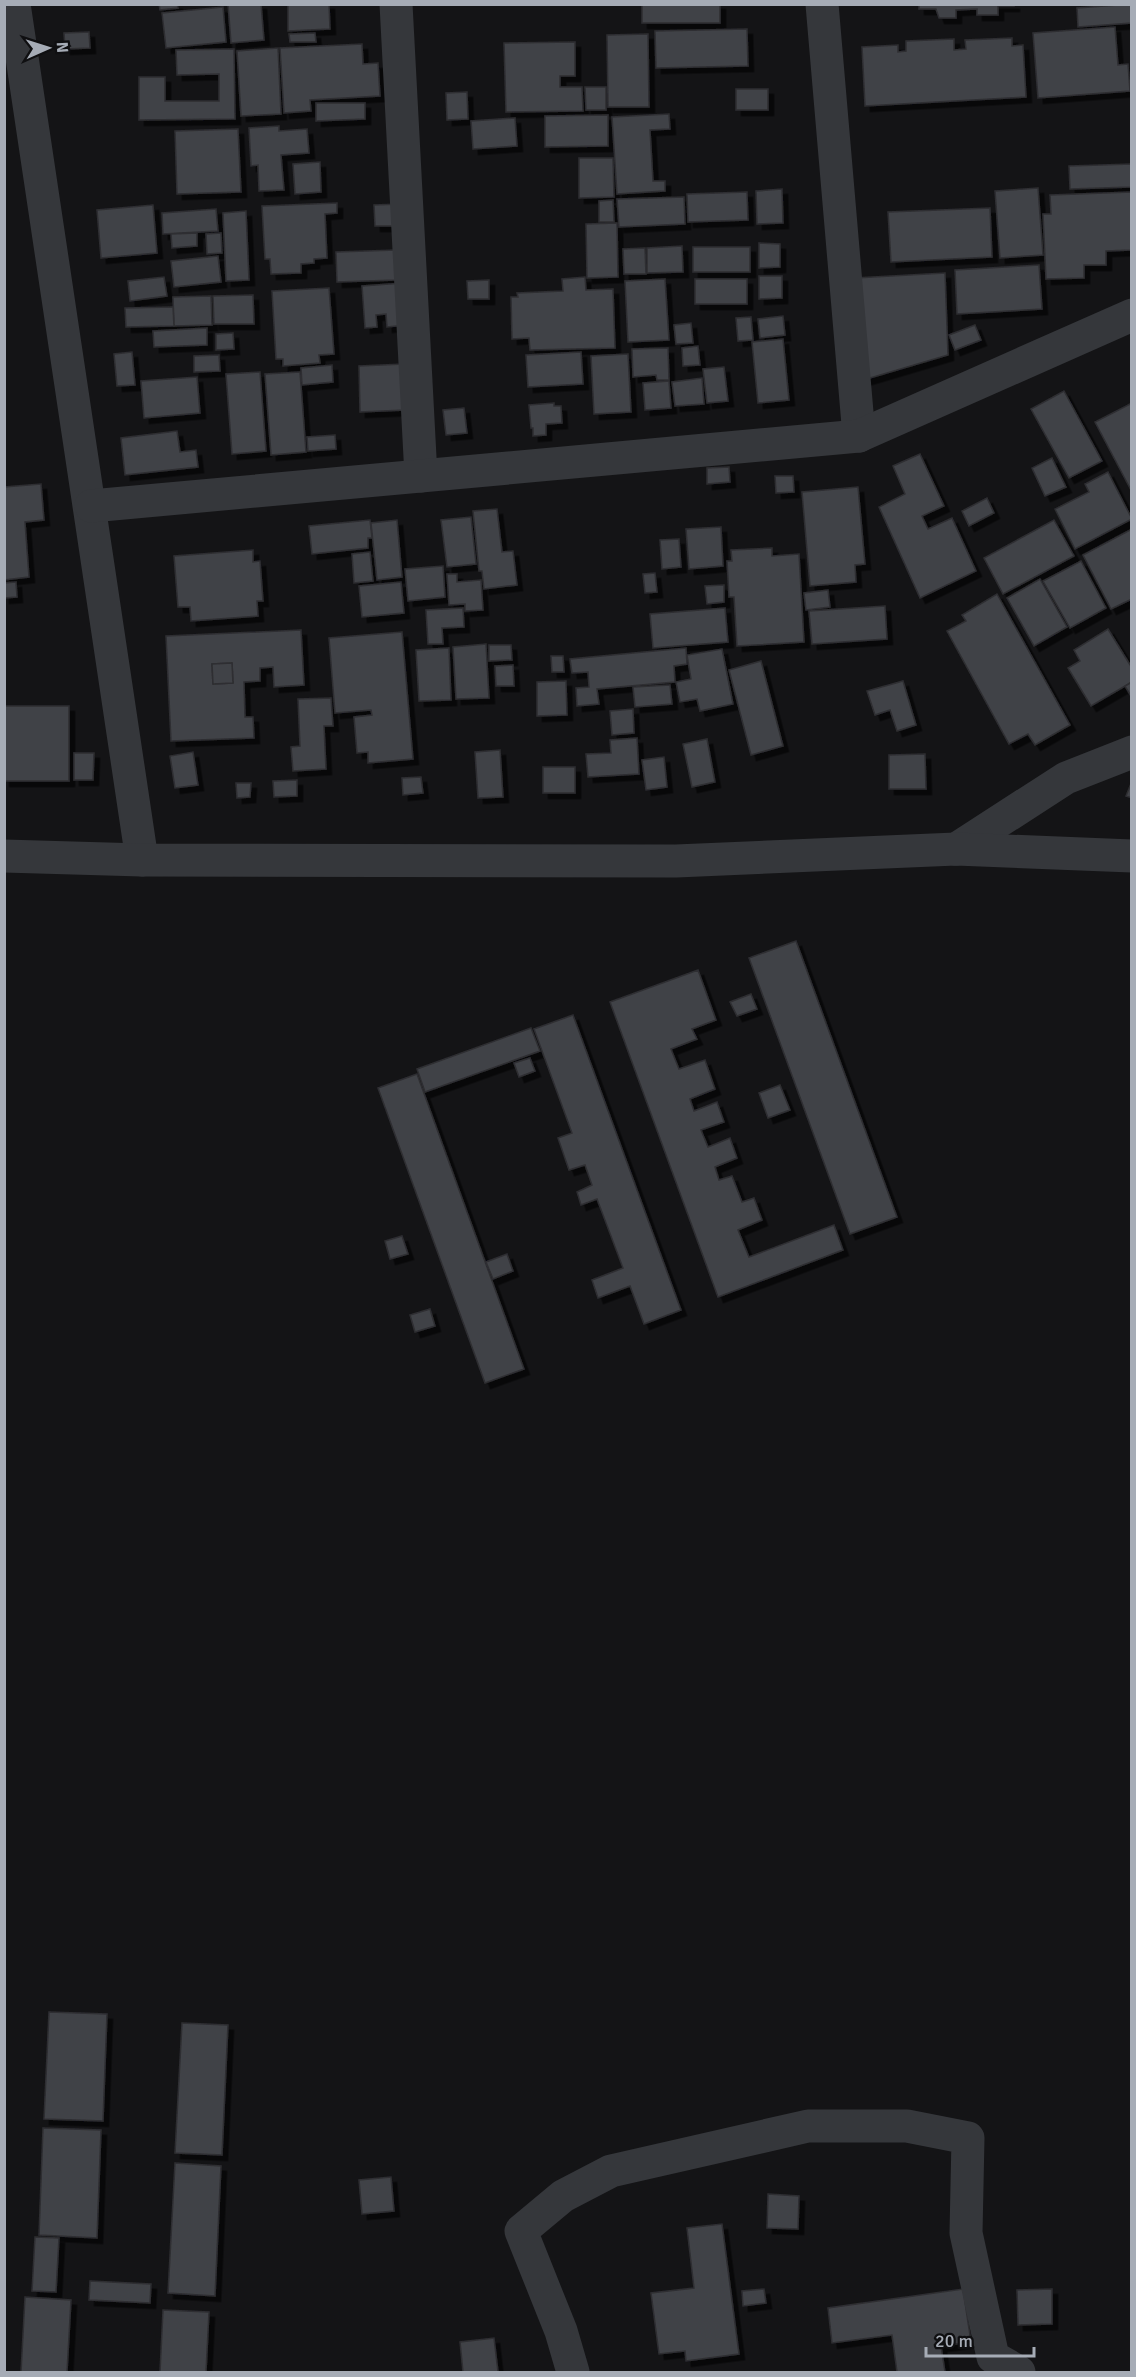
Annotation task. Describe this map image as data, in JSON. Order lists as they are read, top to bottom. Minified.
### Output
{"scale_bar":"20 m","north":"right"}
